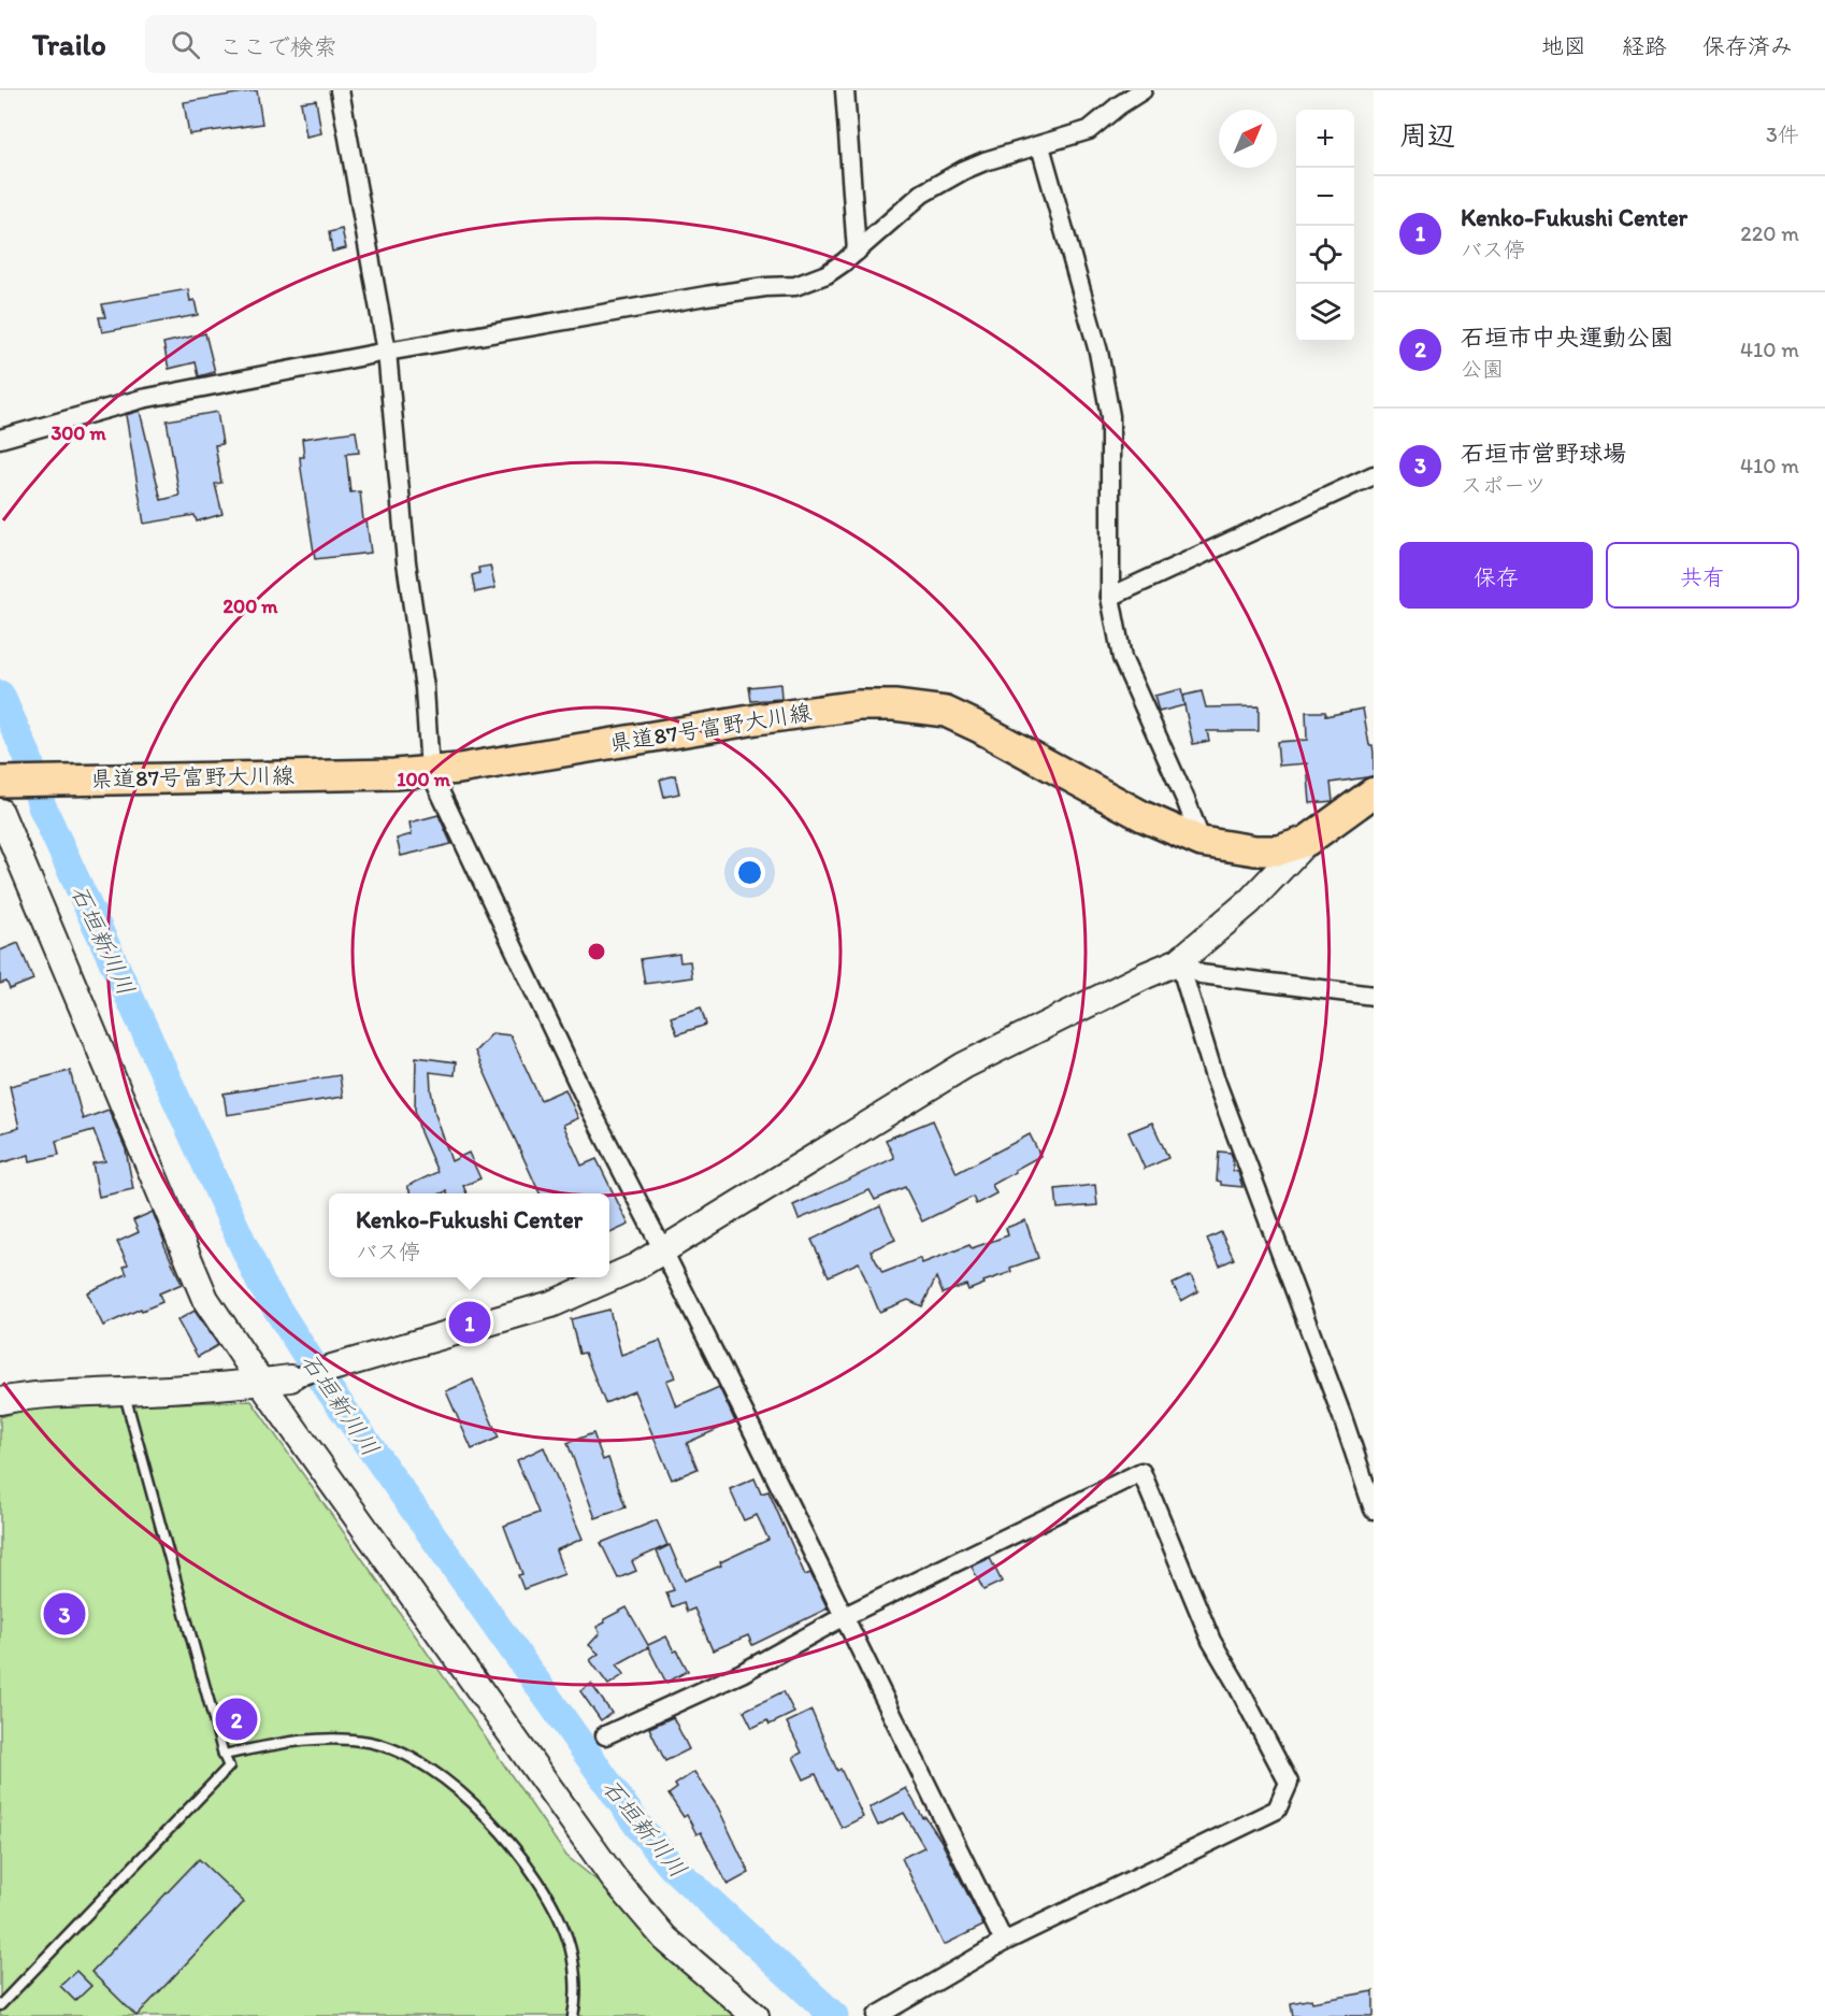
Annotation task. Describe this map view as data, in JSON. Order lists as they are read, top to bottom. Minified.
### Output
{"streets":{"main road":["県道87号富野大川線"]},"water":["石垣新川川"],"north":"top right","page":{"header":"Trailo","search":"ここで検索","nav":["地図","経路","保存済み"],"heading":["周辺","3件"],"map_buttons":["+","−"],"list":[{"mark":"1","name":"Kenko-Fukushi Center","note":"バス停","value":"220 m"},{"mark":"2","name":"石垣市中央運動公園","note":"公園","value":"410 m"},{"mark":"3","name":"石垣市営野球場","note":"スポーツ","value":"410 m"}],"buttons":["保存","共有"],"popup":["Kenko-Fukushi Center","バス停"],"pins":["1","3","2"]},"rings":["300 m","200 m","100 m"]}
